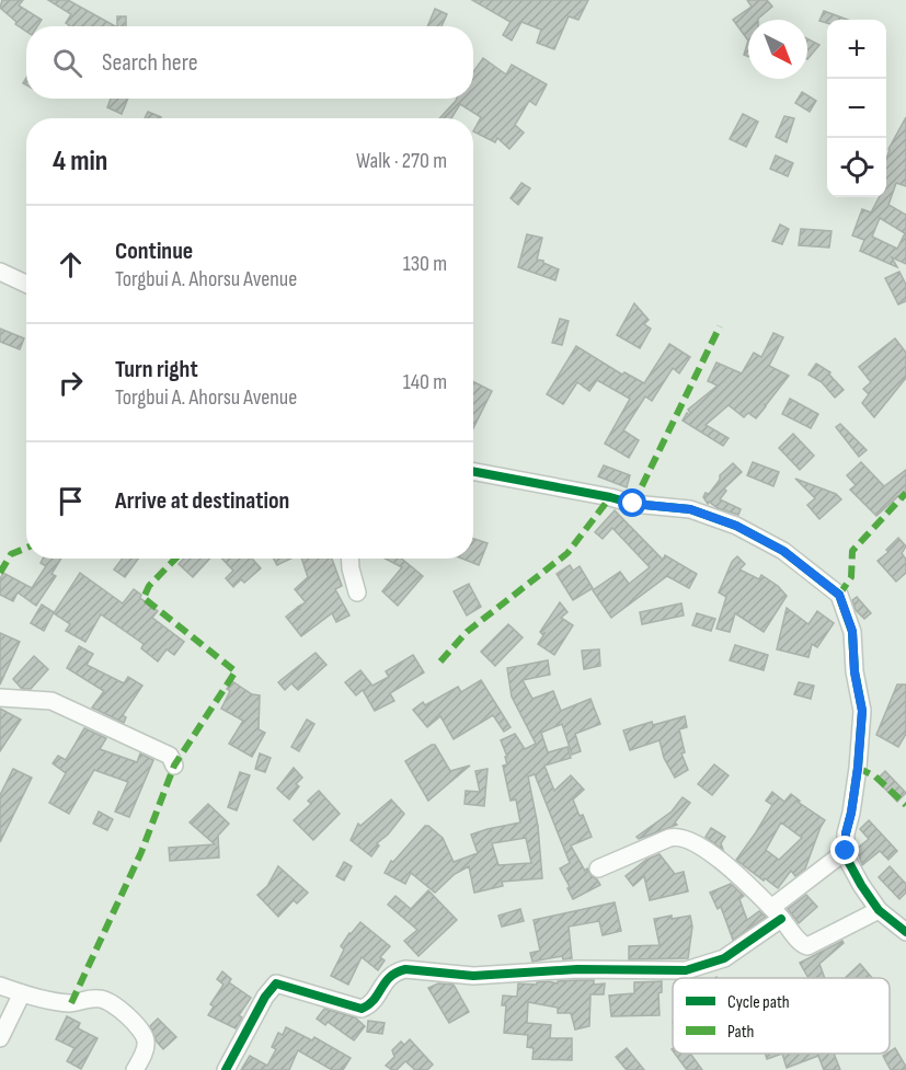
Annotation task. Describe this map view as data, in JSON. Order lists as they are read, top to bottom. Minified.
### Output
{"legend":["Cycle path","Path"],"north":"bottom right","page":{"map_buttons":["+","−"],"search":"Search here","heading":["4 min","Walk · 270 m"],"list":[["Continue","Torgbui A. Ahorsu Avenue","130 m"],["Turn right","Torgbui A. Ahorsu Avenue","140 m"],"Arrive at destination"]}}
